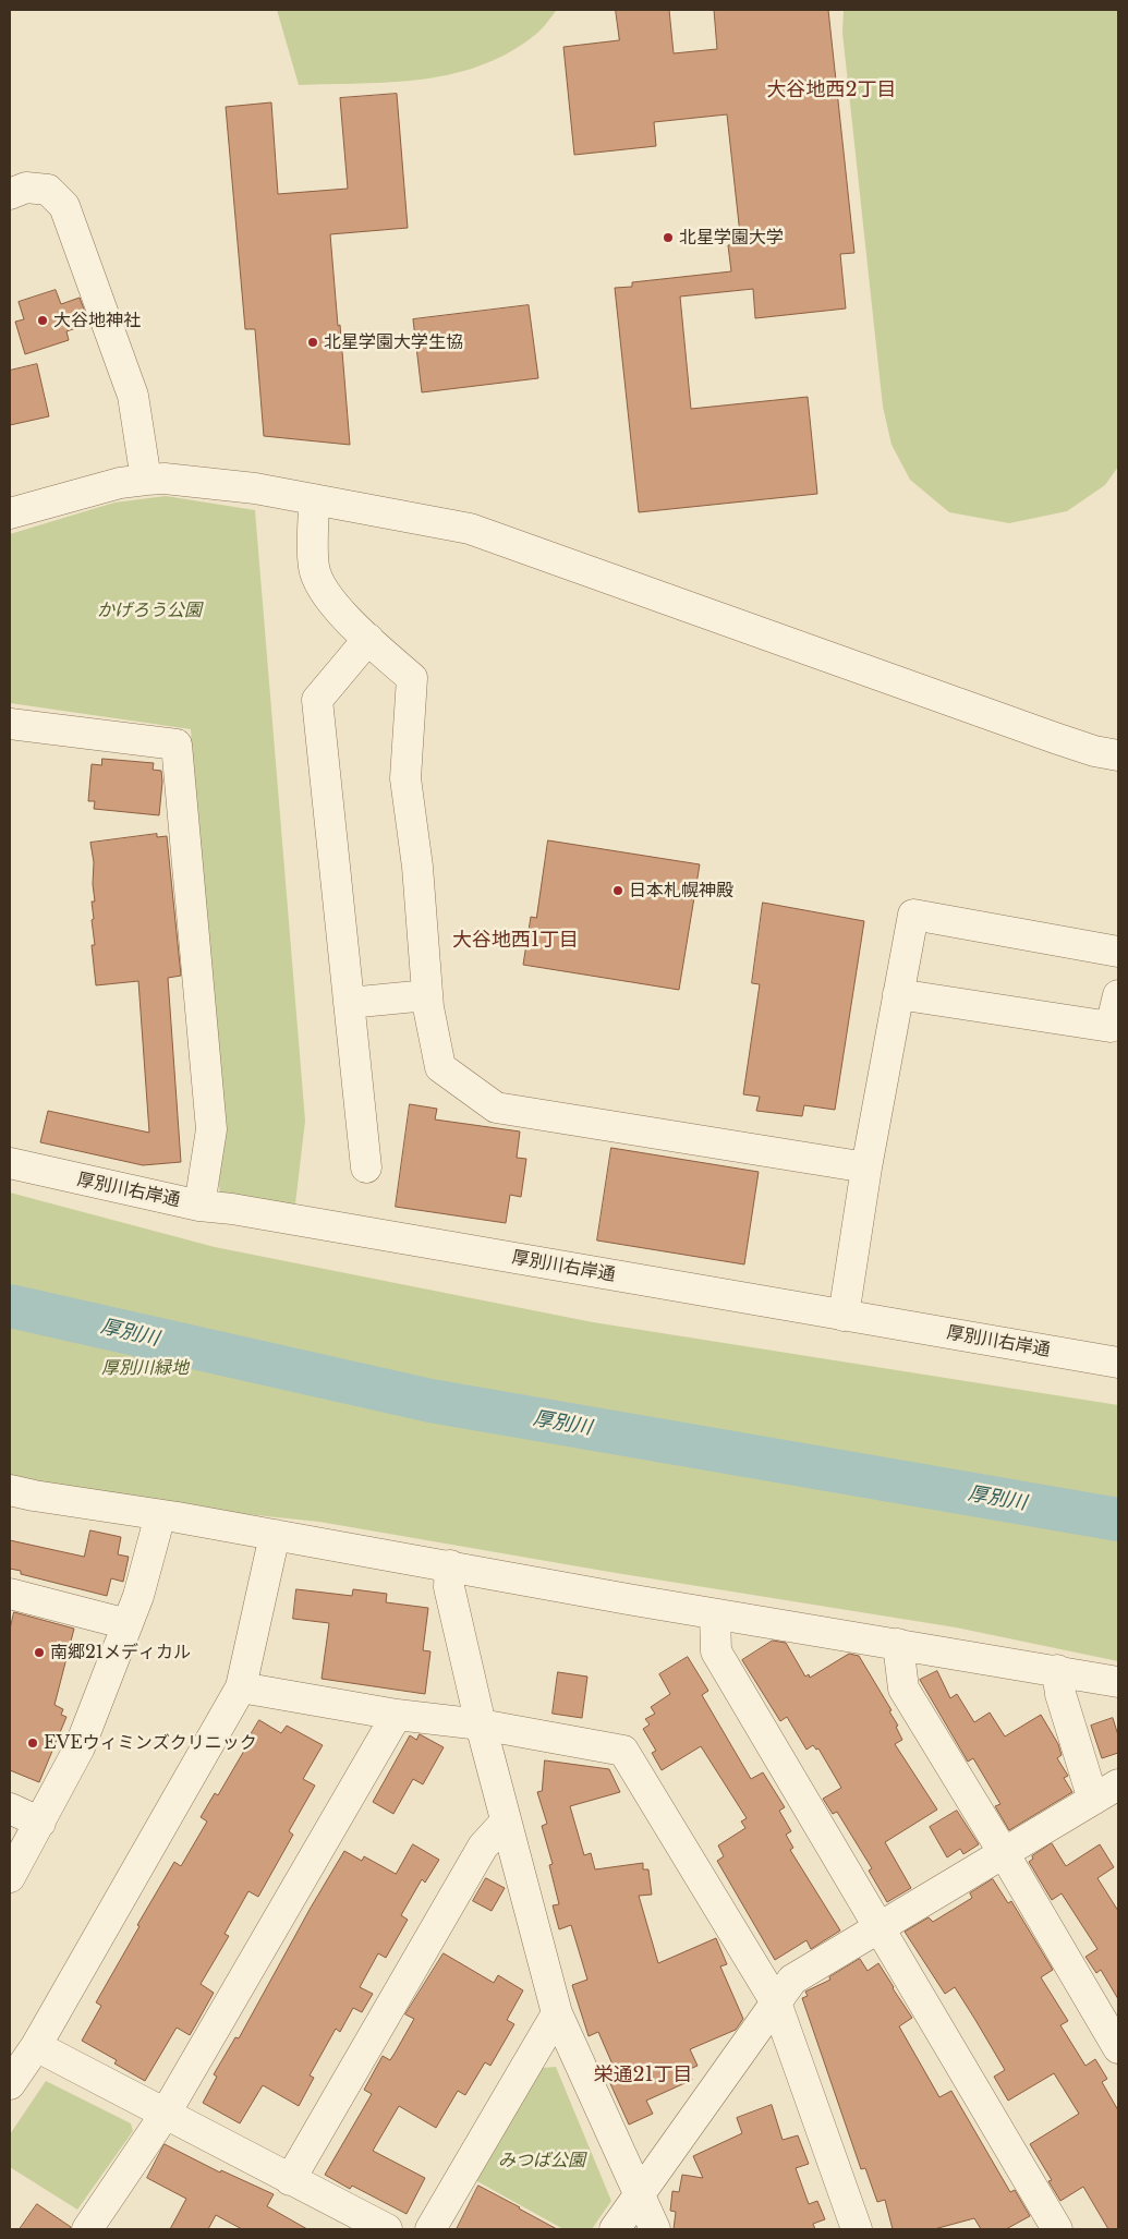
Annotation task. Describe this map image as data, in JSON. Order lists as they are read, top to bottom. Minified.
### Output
{"streets":{"street":["厚別川右岸通"]},"districts":["大谷地西2丁目","大谷地西1丁目","栄通21丁目"],"water":["厚別川"],"parks":["かげろう公園","厚別川緑地","みつば公園"],"places":["北星学園大学","大谷地神社","北星学園大学生協","日本札幌神殿","南郷21メディカル","EVEウィミンズクリニック"]}
